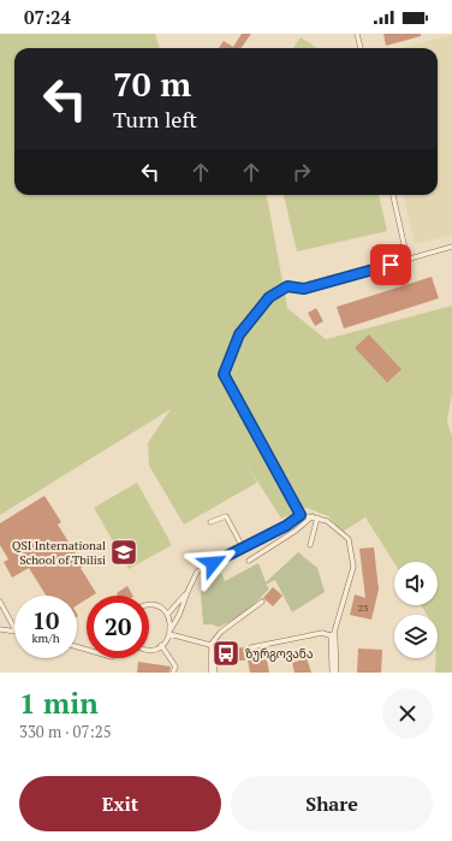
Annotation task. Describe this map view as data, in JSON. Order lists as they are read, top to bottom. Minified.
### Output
{"places":{"school or university":["QSI International School of Tbilisi"],"bus stop":["ზურგოვანა"]},"house_numbers":["23"],"page":{"status":"07:24","turn":["70 m","Turn left"],"speed":"10 km/h","limit":"20","heading":["1 min","330 m · 07:25"],"buttons":["Exit","Share"]}}
